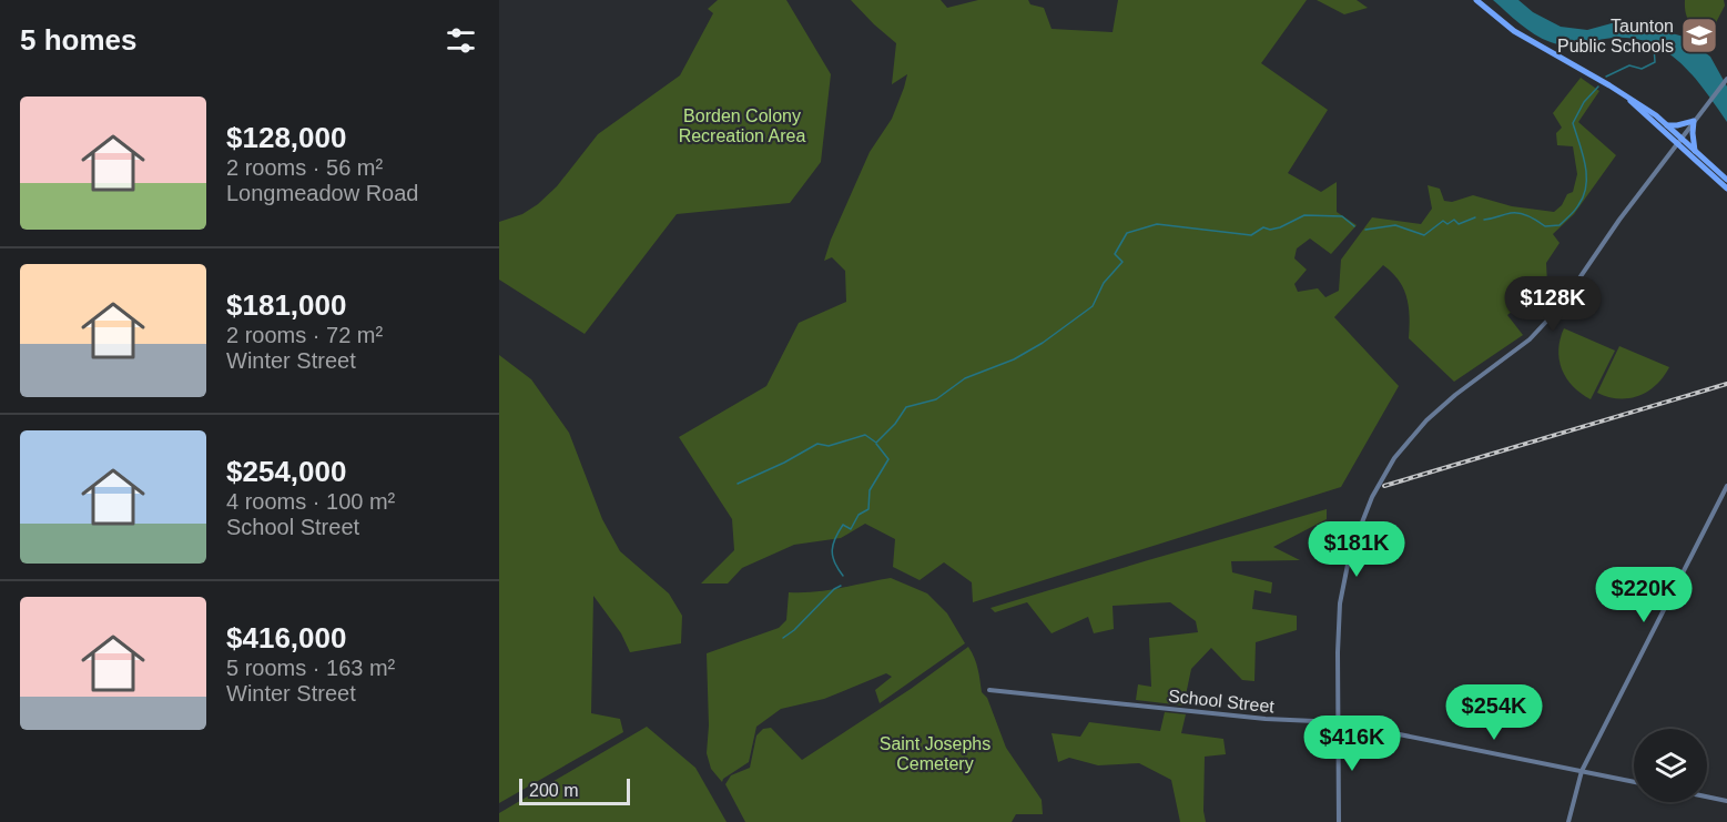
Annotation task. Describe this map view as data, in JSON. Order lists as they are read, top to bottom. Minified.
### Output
{"streets":{"street":["School Street"]},"parks":["Borden Colony Recreation Area","Saint Josephs Cemetery"],"places":{"school or university":["Taunton Public Schools"]},"scale_bar":"200 m","page":{"heading":"5 homes","list":[{"name":"$128,000","note":"2 rooms · 56 m² · Longmeadow Road"},{"name":"$181,000","note":"2 rooms · 72 m² · Winter Street"},{"name":"$254,000","note":"4 rooms · 100 m² · School Street"},{"name":"$416,000","note":"5 rooms · 163 m² · Winter Street"}],"price":["$128K","$181K","$220K","$254K","$416K"],"scale":"200 m"}}
